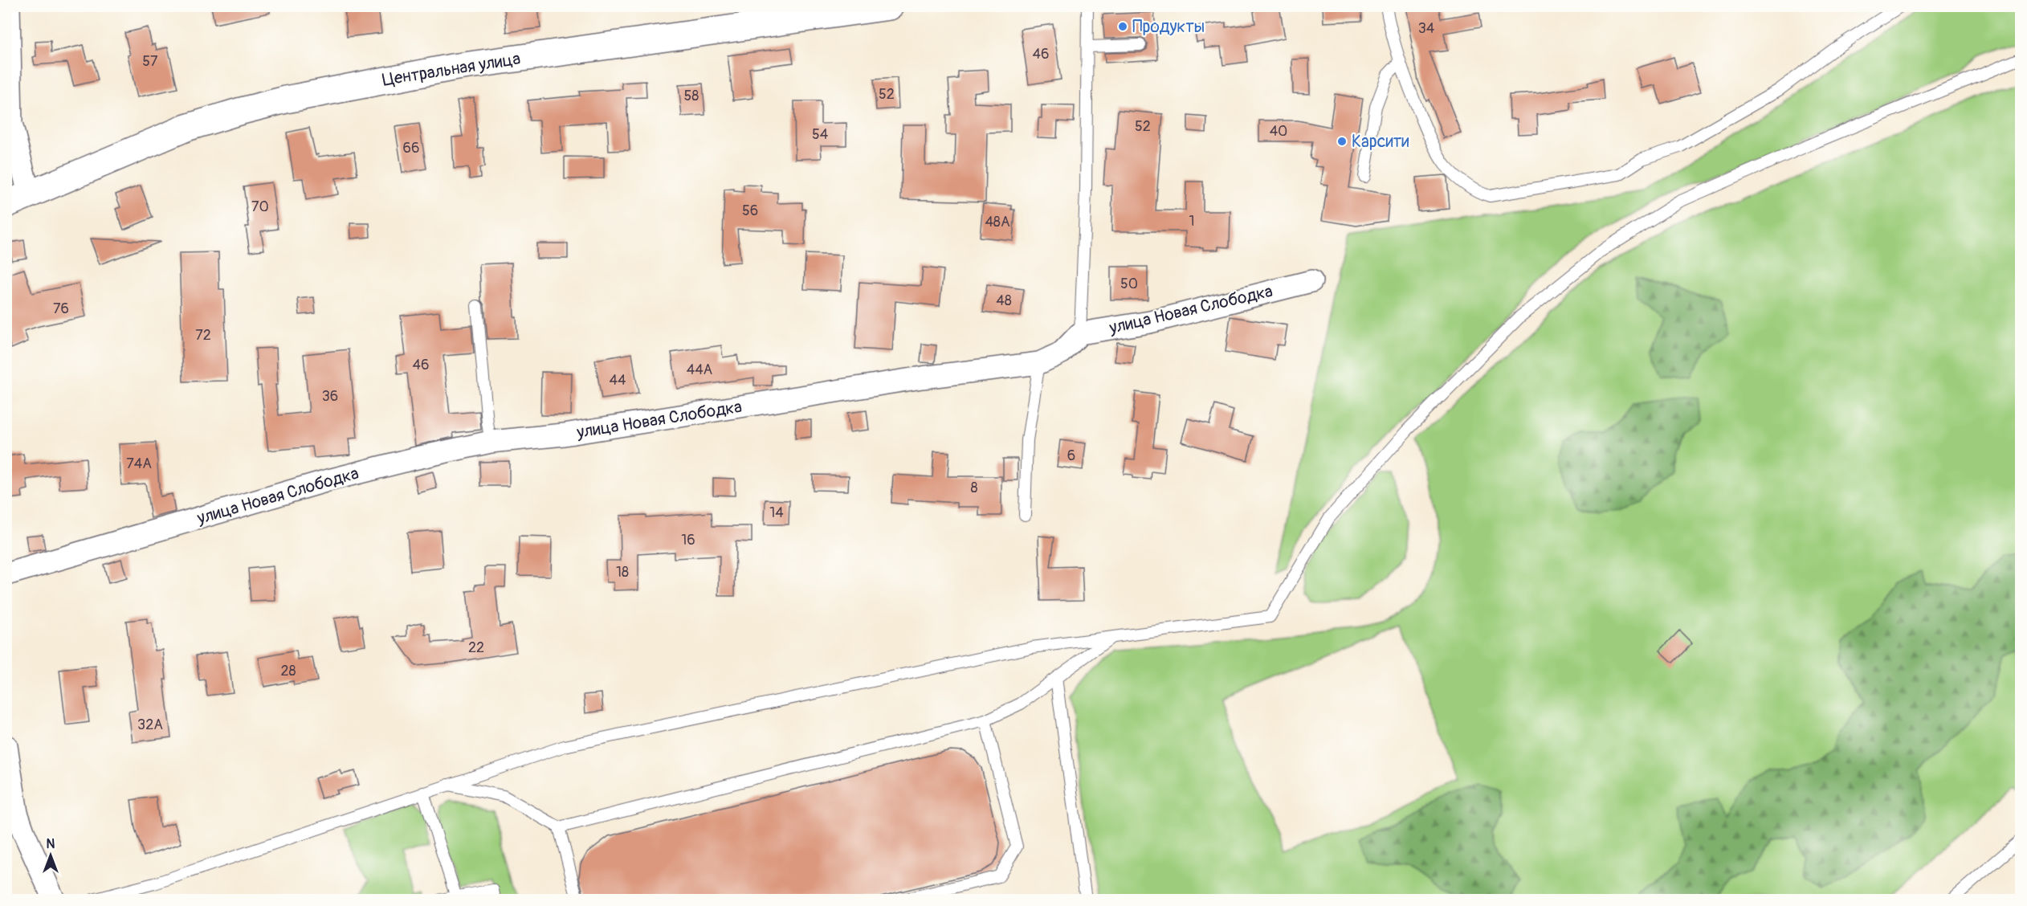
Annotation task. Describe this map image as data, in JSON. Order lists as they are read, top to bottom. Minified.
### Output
{"streets":{"main road":["Центральная улица"],"street":["улица Новая Слободка"]},"places":["Продукты","Карсити"],"house_numbers":["34","46","57","52","58","52","40","54","66","70","56","1","48А","50","48","76","72","46","44А","44","36","6","74А","8","14","16","18","22","28","32А"],"north":"top"}
